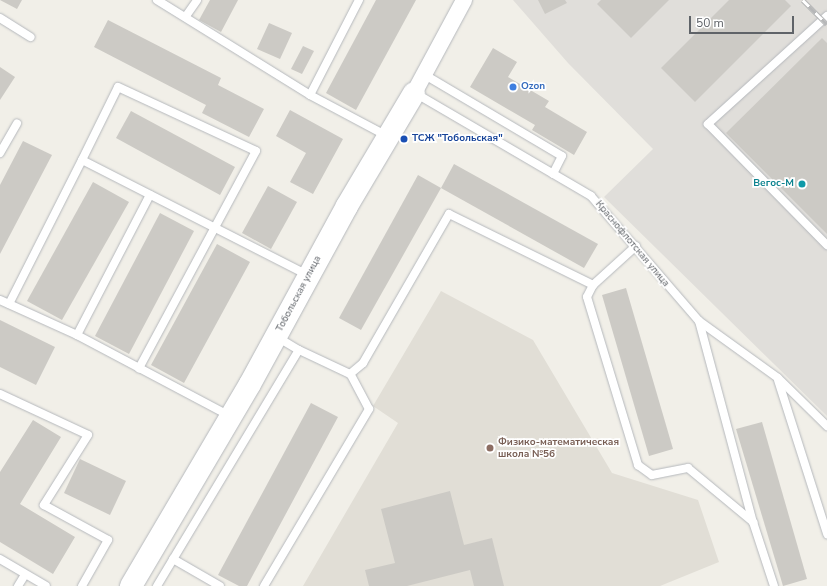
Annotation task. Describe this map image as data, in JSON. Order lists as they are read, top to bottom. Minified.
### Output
{"streets":{"street":["Тобольская улица"],"lane":["Краснофлотская улица"]},"crossings":[["Краснофлотская улица","Тобольская улица"]],"places":["Ozon","ТСЖ \"Тобольская\"","Вегос-М","Физико-математическая школа №56"],"scale_bar":"50 m"}
